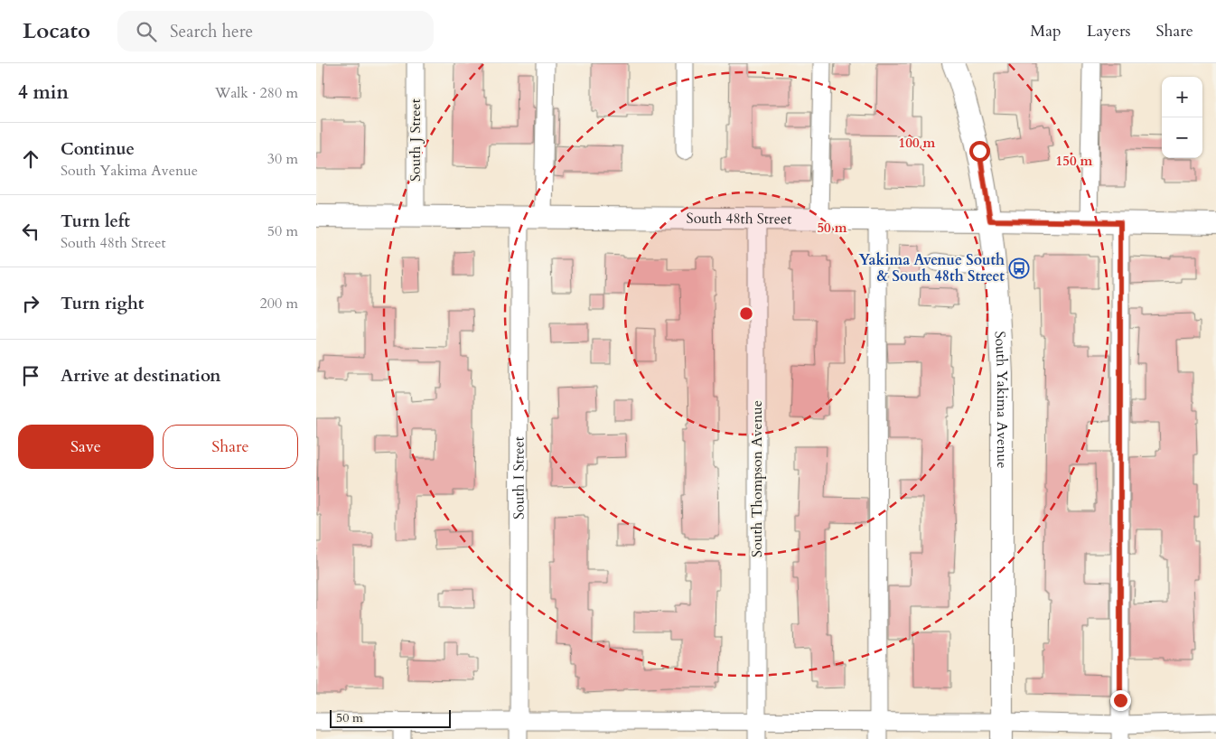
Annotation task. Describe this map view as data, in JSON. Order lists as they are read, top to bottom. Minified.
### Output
{"streets":{"main road":["South 48th Street","South Yakima Avenue"],"street":["South J Street","South I Street","South Thompson Avenue"]},"crossings":[["South J Street","South 48th Street"],["South 48th Street","South Yakima Avenue"],["South 48th Street","South I Street"],["South 48th Street","South Thompson Avenue"]],"places":{"bus stop":["Yakima Avenue South & South 48th Street"]},"scale_bar":"50 m","page":{"header":"Locato","search":"Search here","nav":["Map","Layers","Share"],"heading":["4 min","Walk · 280 m"],"map_buttons":["+","−"],"list":[["Continue","South Yakima Avenue","30 m"],["Turn left","South 48th Street","50 m"],["Turn right","200 m"],"Arrive at destination"],"buttons":["Save","Share"],"scale":"50 m"},"rings":["100 m","150 m","50 m"]}
